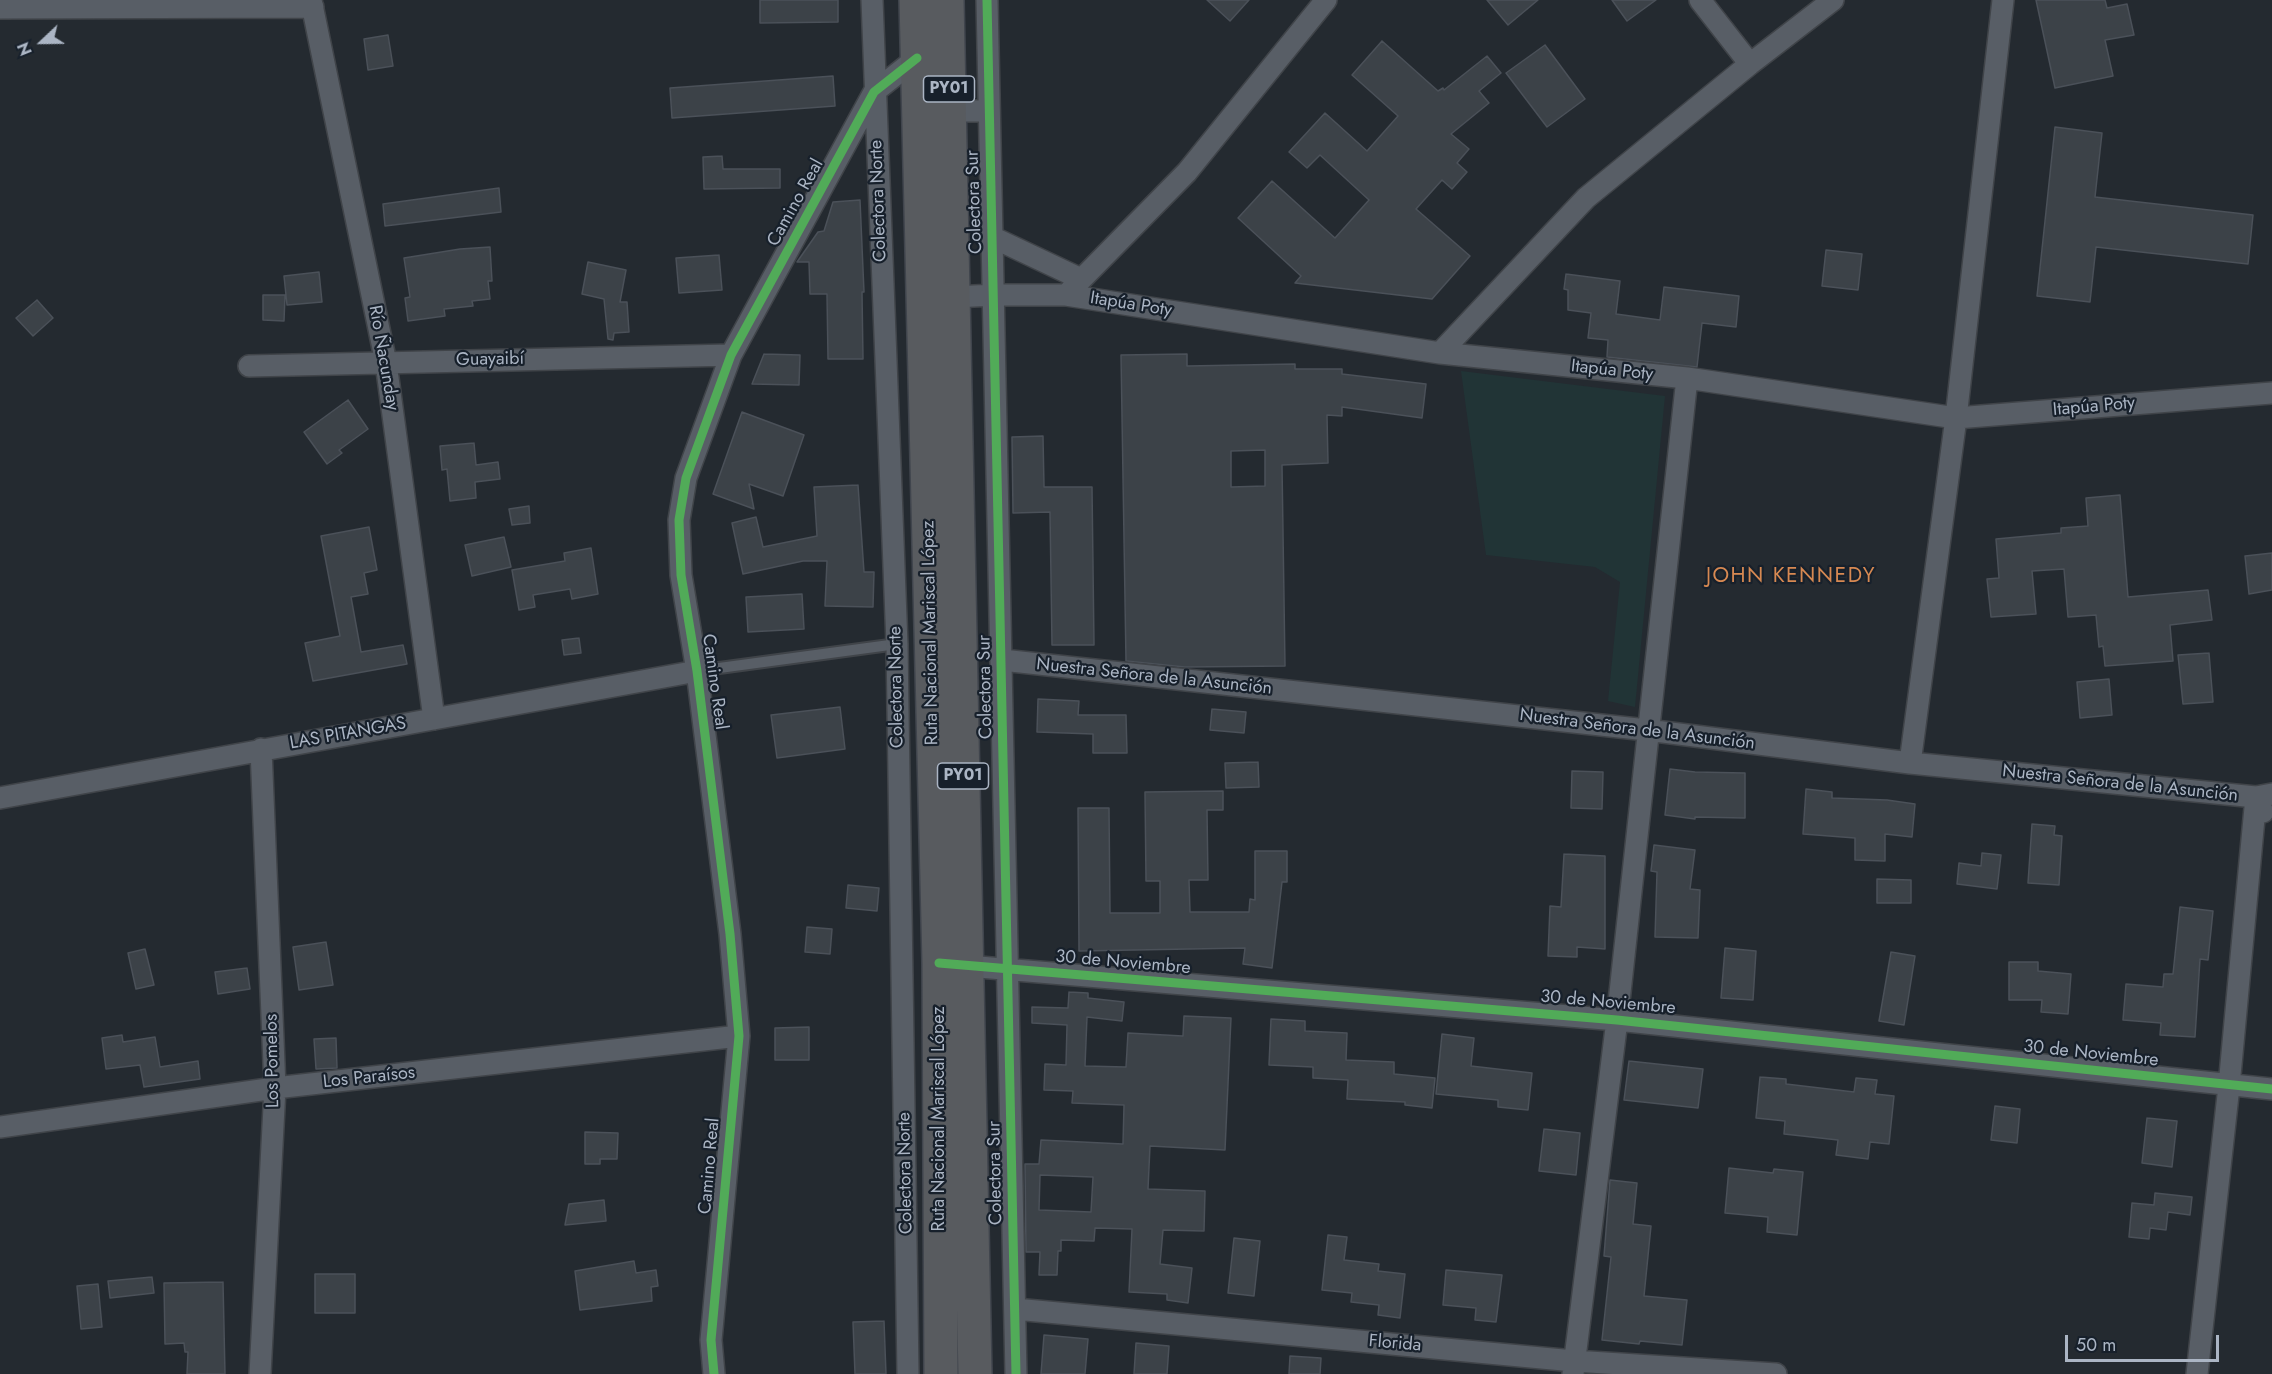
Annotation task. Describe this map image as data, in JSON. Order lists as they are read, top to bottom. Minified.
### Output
{"streets":{"highway":["PY01","Ruta Nacional Mariscal López"],"street":["Colectora Norte","Colectora Sur","Camino Real","Itapúa Poty","Río Ñacunday","Guayaibí","Nuestra Señora de la Asunción","LAS PITANGAS","30 de Noviembre","Los Pomelos","Los Paraísos","Florida"]},"crossings":[["Colectora Norte","Camino Real"],["Colectora Sur","Itapúa Poty"],["Colectora Sur","Nuestra Señora de la Asunción"],["Colectora Sur","30 de Noviembre"],["Colectora Sur","Florida"],["Camino Real","Guayaibí"],["Camino Real","Ruta Nacional Mariscal López"],["Camino Real","LAS PITANGAS"],["Camino Real","Los Paraísos"],["Itapúa Poty","Ruta Nacional Mariscal López"],["Río Ñacunday","Guayaibí"],["Río Ñacunday","LAS PITANGAS"],["Ruta Nacional Mariscal López","30 de Noviembre"],["LAS PITANGAS","Los Pomelos"],["Los Pomelos","Los Paraísos"]],"districts":["JOHN KENNEDY"],"scale_bar":"50 m","north":"left"}
